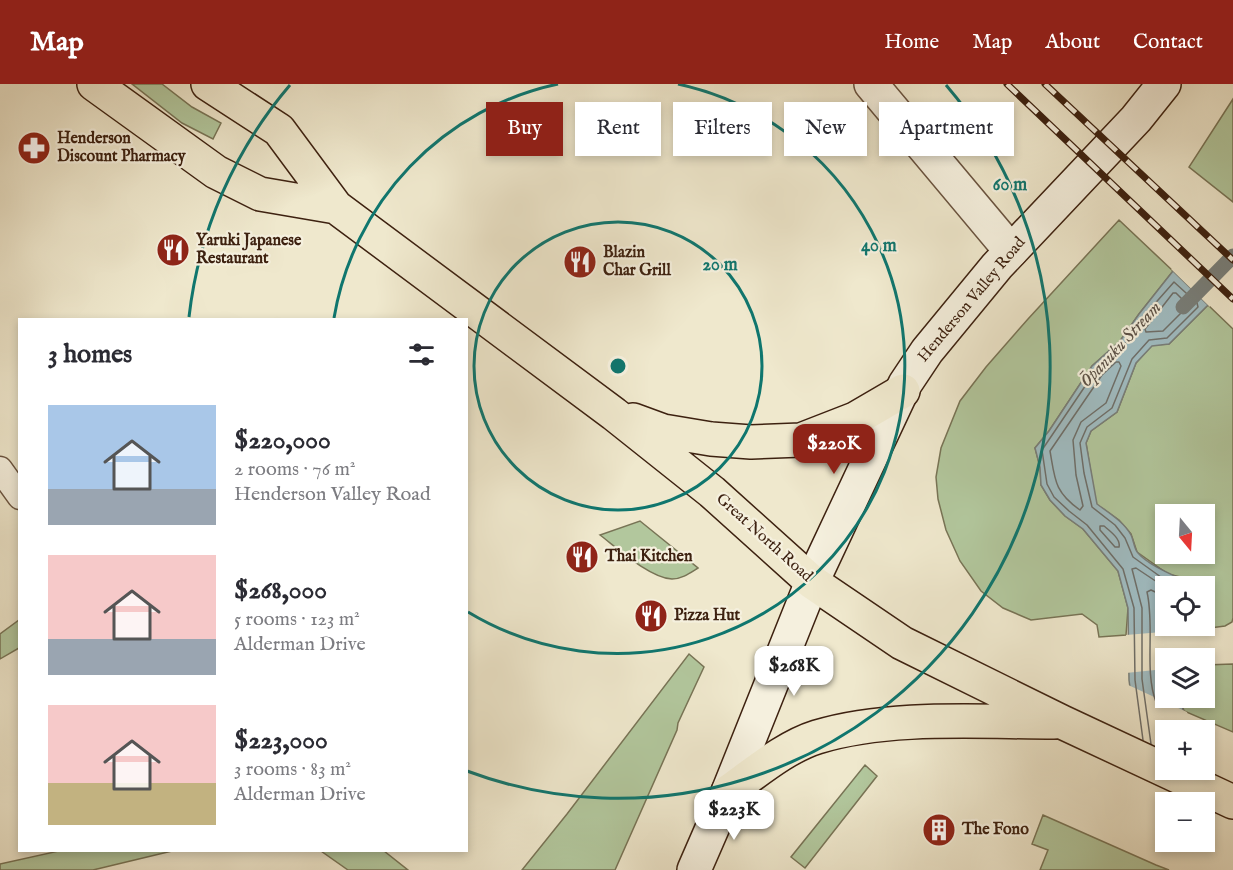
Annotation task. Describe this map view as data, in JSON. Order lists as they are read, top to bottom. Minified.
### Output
{"streets":{"main road":["Henderson Valley Road","Great North Road"]},"crossings":[["Henderson Valley Road","Great North Road"]],"water":["Ōpanuku Stream"],"places":{"pharmacy":["Henderson Discount Pharmacy"],"restaurant":["Yaruki Japanese Restaurant","Blazin Char Grill","Thai Kitchen","Pizza Hut"],"building":["The Fono"]},"north":"bottom","page":{"header":"Map","nav":["Home","Map","About","Contact"],"chip":["Buy","Rent","Filters","New","Apartment"],"heading":"3 homes","list":[{"name":"$220,000","note":"2 rooms · 76 m² · Henderson Valley Road"},{"name":"$268,000","note":"5 rooms · 123 m² · Alderman Drive"},{"name":"$223,000","note":"3 rooms · 83 m² · Alderman Drive"}],"price":["$220K","$268K","$223K"],"map_buttons":["+","−"]},"rings":["60 m","40 m","20 m"]}
